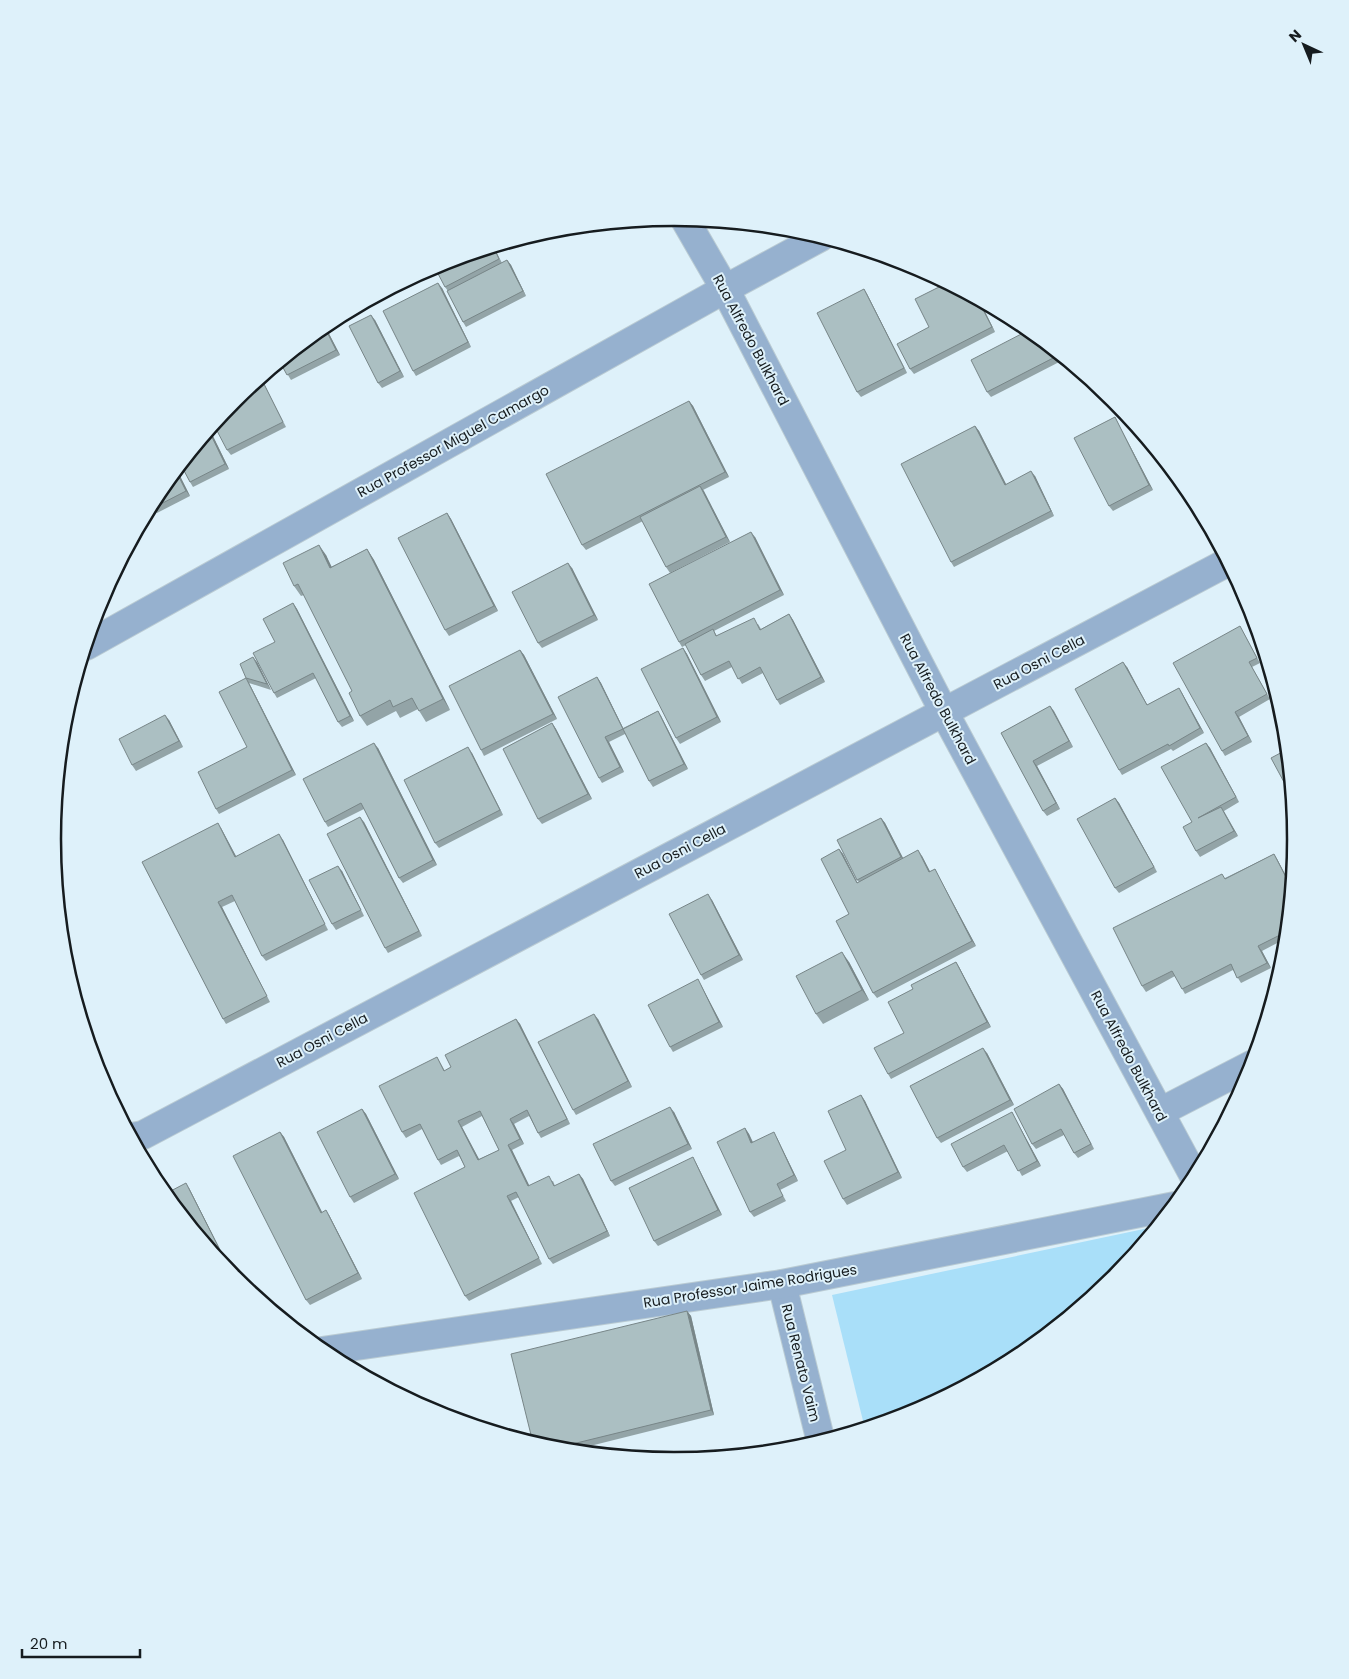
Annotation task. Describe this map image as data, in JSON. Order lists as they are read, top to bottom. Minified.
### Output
{"streets":{"street":["Rua Alfredo Bulkhard","Rua Professor Miguel Camargo","Rua Osni Cella","Rua Professor Jaime Rodrigues","Rua Renato Vaim"]},"crossings":[["Rua Alfredo Bulkhard","Rua Professor Miguel Camargo"],["Rua Alfredo Bulkhard","Rua Osni Cella"],["Rua Professor Jaime Rodrigues","Rua Renato Vaim"]],"scale_bar":"20 m","north":"top left"}
